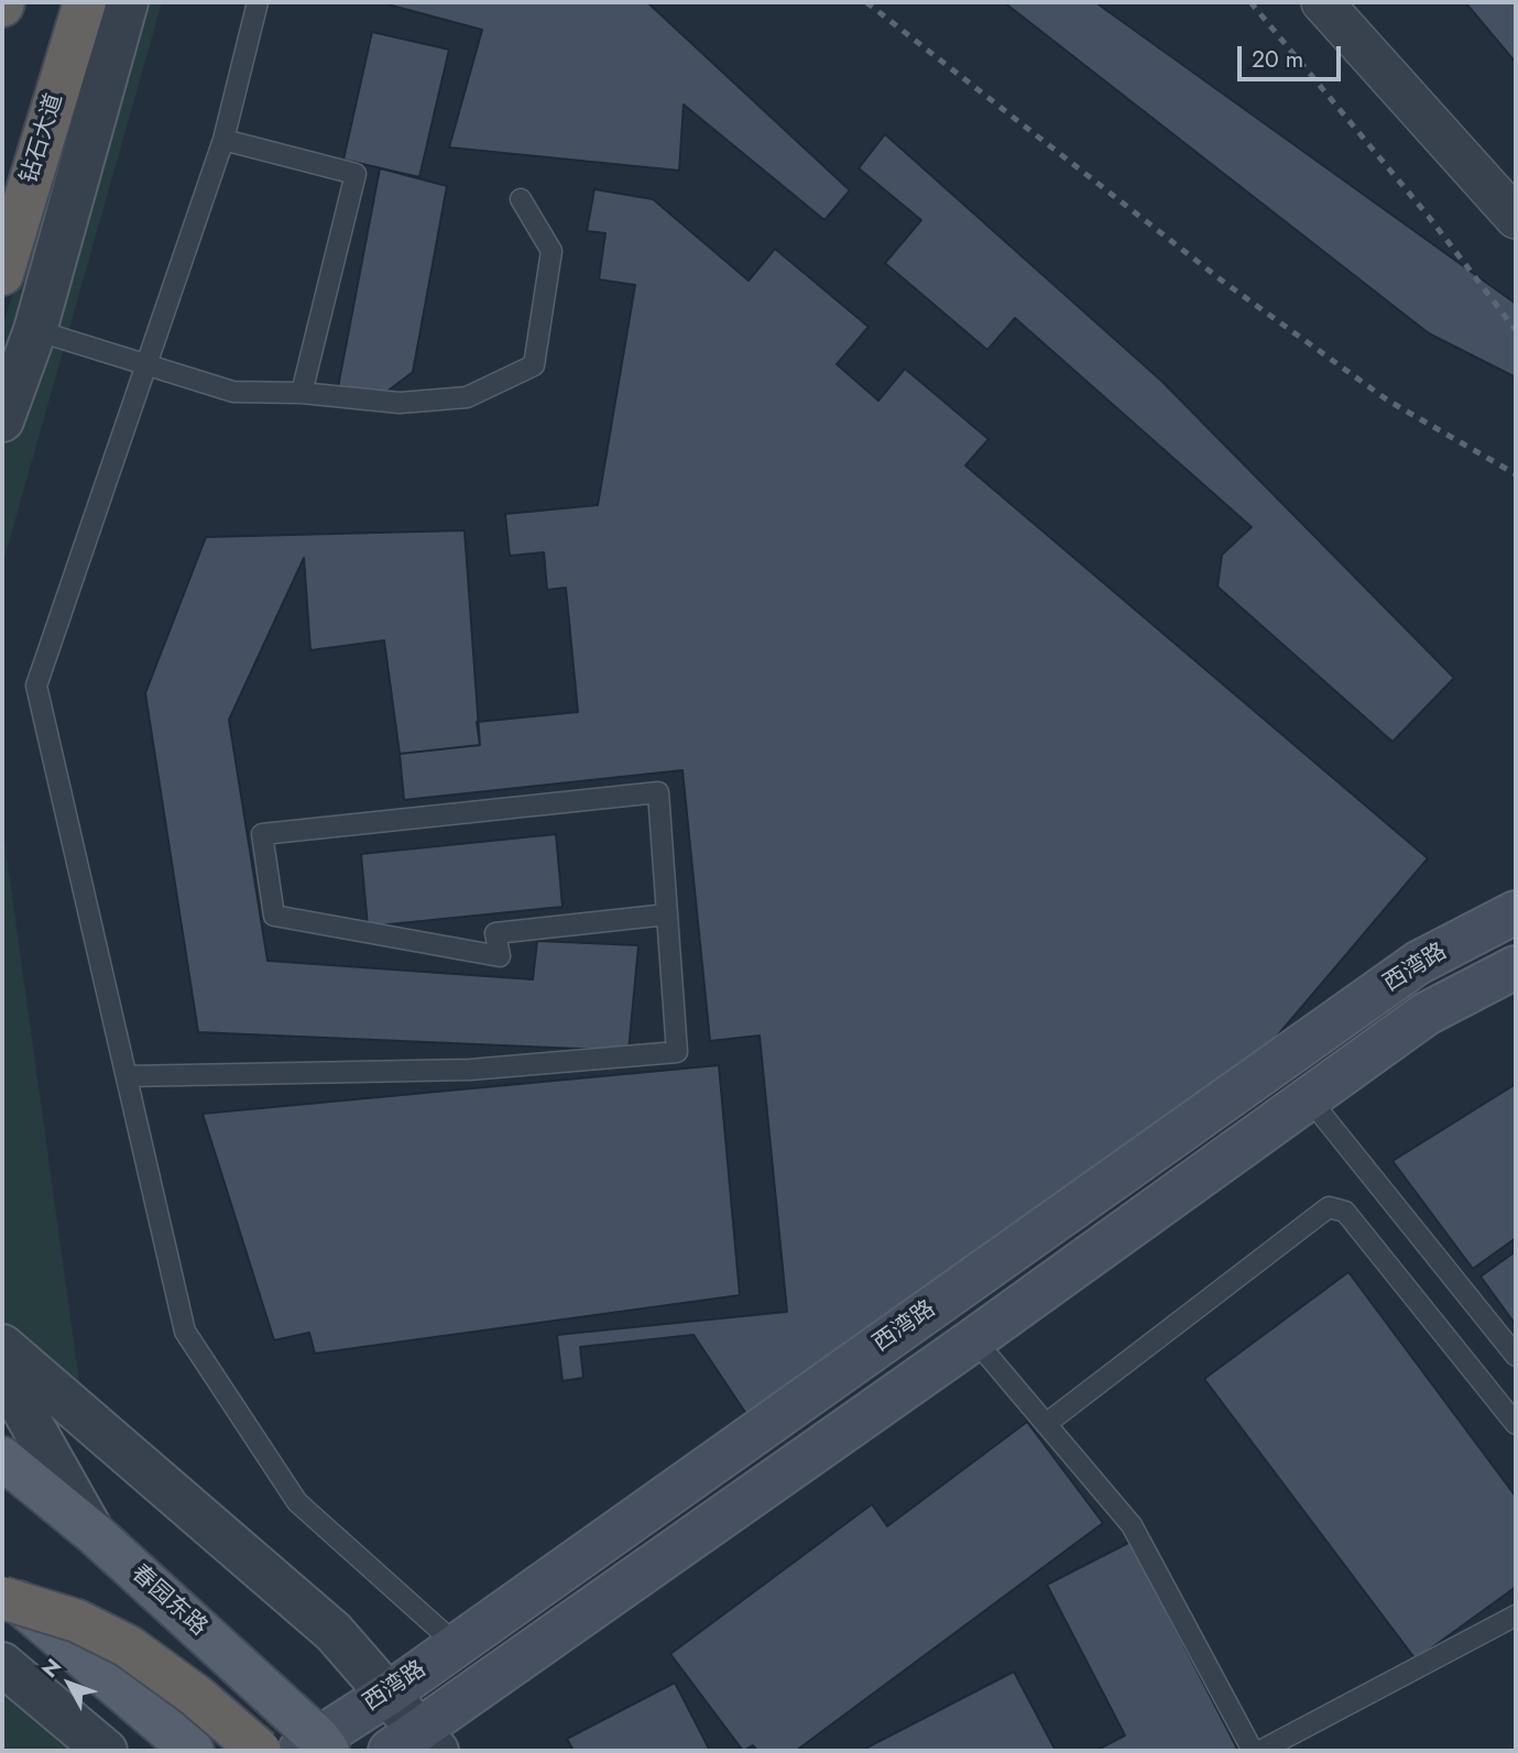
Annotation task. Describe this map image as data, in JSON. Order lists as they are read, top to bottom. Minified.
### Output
{"streets":{"highway":["钻石大道"],"main road":["西湾路","春园东路"]},"crossings":[["西湾路","春园东路"]],"scale_bar":"20 m","north":"top left"}
